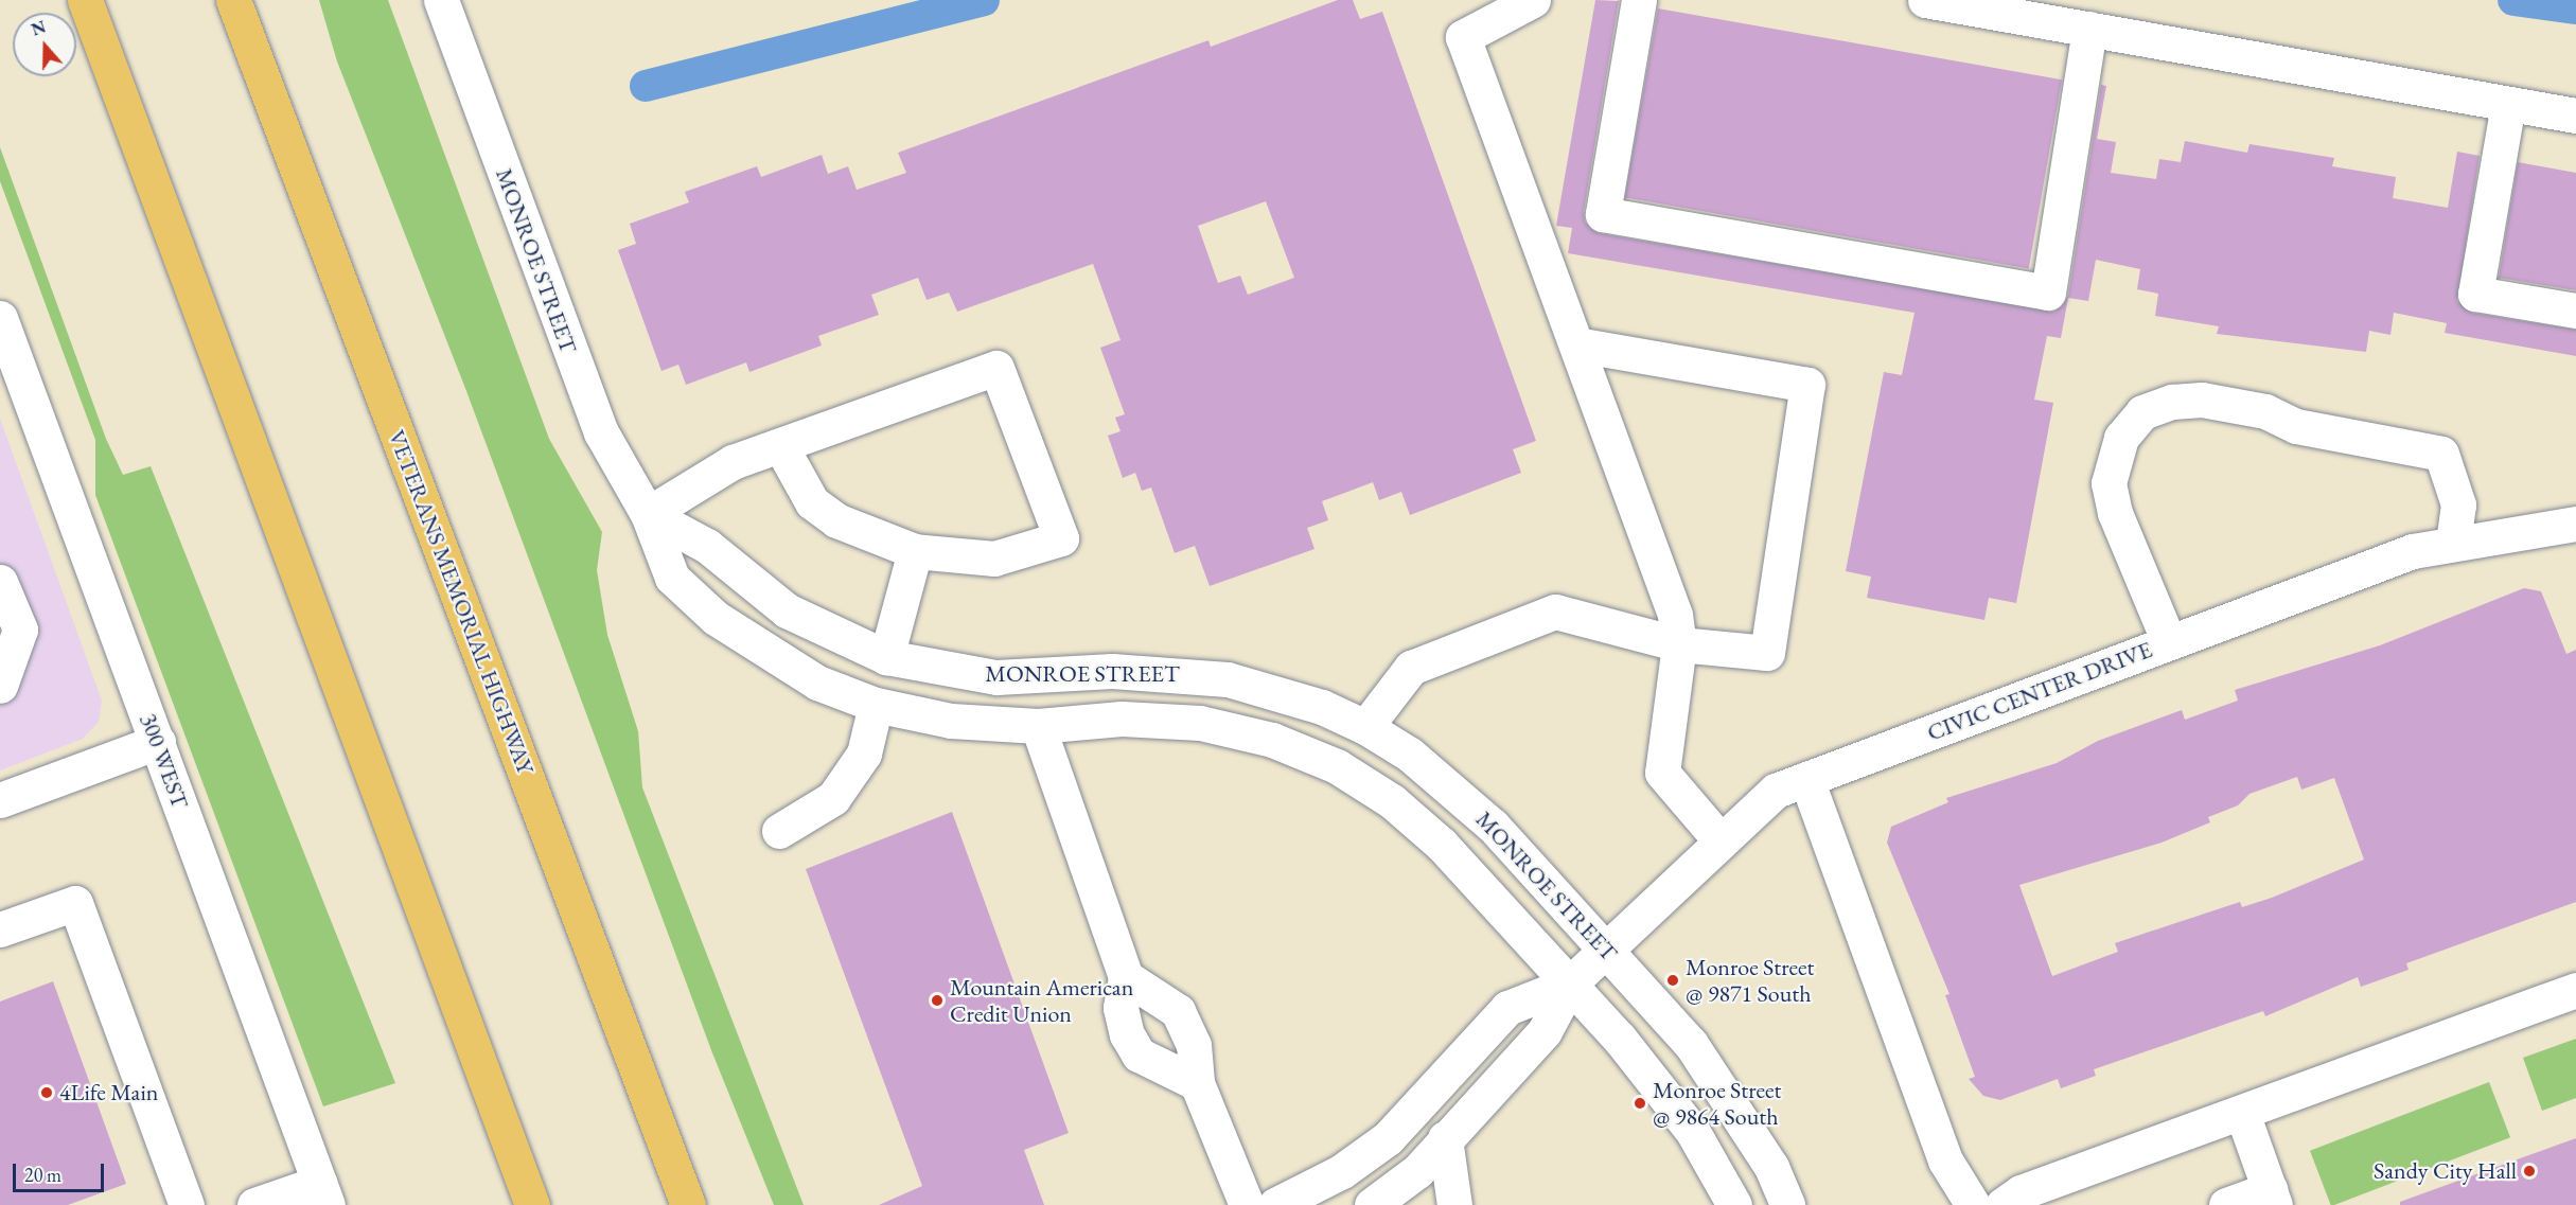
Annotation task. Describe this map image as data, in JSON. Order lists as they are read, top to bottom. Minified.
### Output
{"streets":{"highway":["VETERANS MEMORIAL HIGHWAY"],"street":["MONROE STREET","CIVIC CENTER DRIVE","300 WEST"]},"crossings":[["MONROE STREET","CIVIC CENTER DRIVE"]],"places":["Monroe Street @ 9871 South","Mountain American Credit Union","4Life Main","Monroe Street @ 9864 South","Sandy City Hall"],"scale_bar":"20 m","north":"top"}
